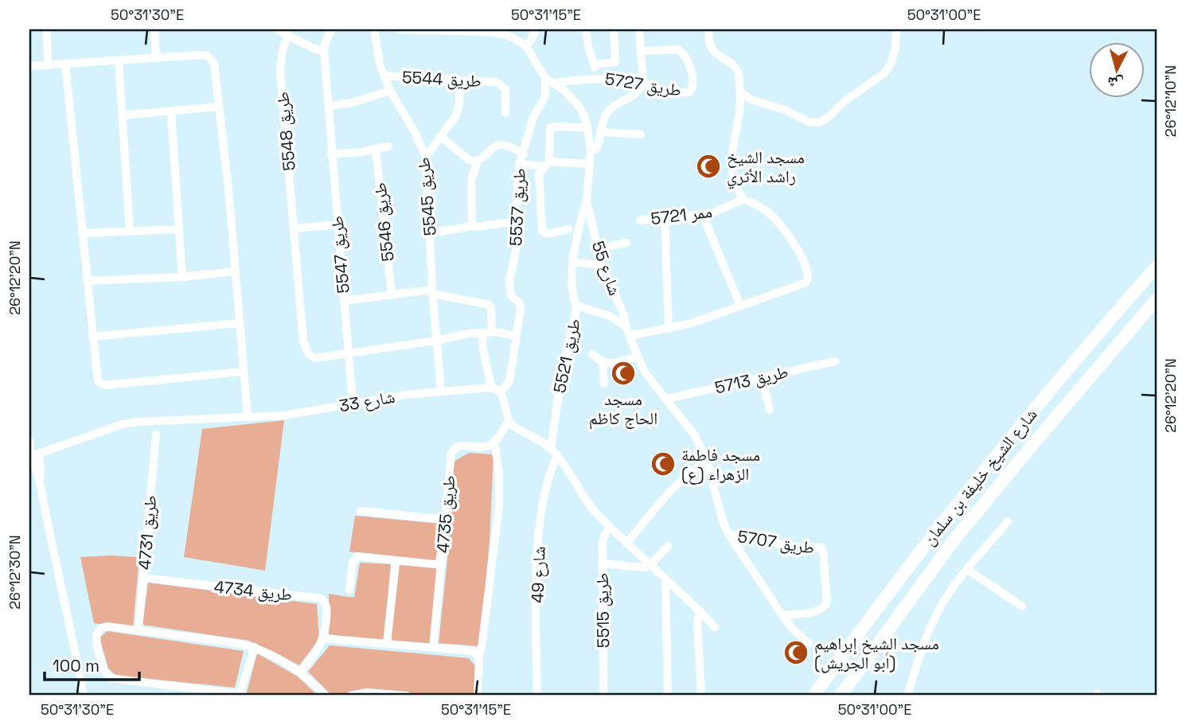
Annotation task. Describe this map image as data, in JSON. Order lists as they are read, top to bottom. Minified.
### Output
{"streets":{"highway":["شارع الشيخ خليفة بن سلمان"],"street":["طريق 5544","طريق 5727","طريق 5548","طريق 5545","طريق 5537","ممر 5721","طريق 5546","طريق 5547","شارع 55","طريق 5521","طريق 5713","شارع 33","طريق 4735","طريق 4731","طريق 5707","شارع 49","طريق 4734","طريق 5515"]},"crossings":[["طريق 5544","طريق 5545"],["طريق 5727","شارع 55"],["طريق 5548","طريق 5547"],["طريق 5545","شارع 33"],["طريق 5537","شارع 55"],["طريق 5537","شارع 33"],["طريق 5547","شارع 33"],["شارع 55","طريق 5521"],["شارع 55","طريق 5713"],["شارع 55","طريق 5707"],["طريق 5521","شارع 49"],["طريق 4731","طريق 4734"]],"places":{"mosque":["مسجد الشيخ راشد الأثري","مسجد الحاج كاظم","مسجد فاطمة الزهراء (ع)","مسجد الشيخ إبراهيم (أبو الجريش)"]},"scale_bar":"100 m","north":"bottom","coordinates":["50°31'30\"E","50°31'15\"E","50°31'00\"E","26°12'10\"N","26°12'20\"N","26°12'30\"N"]}
